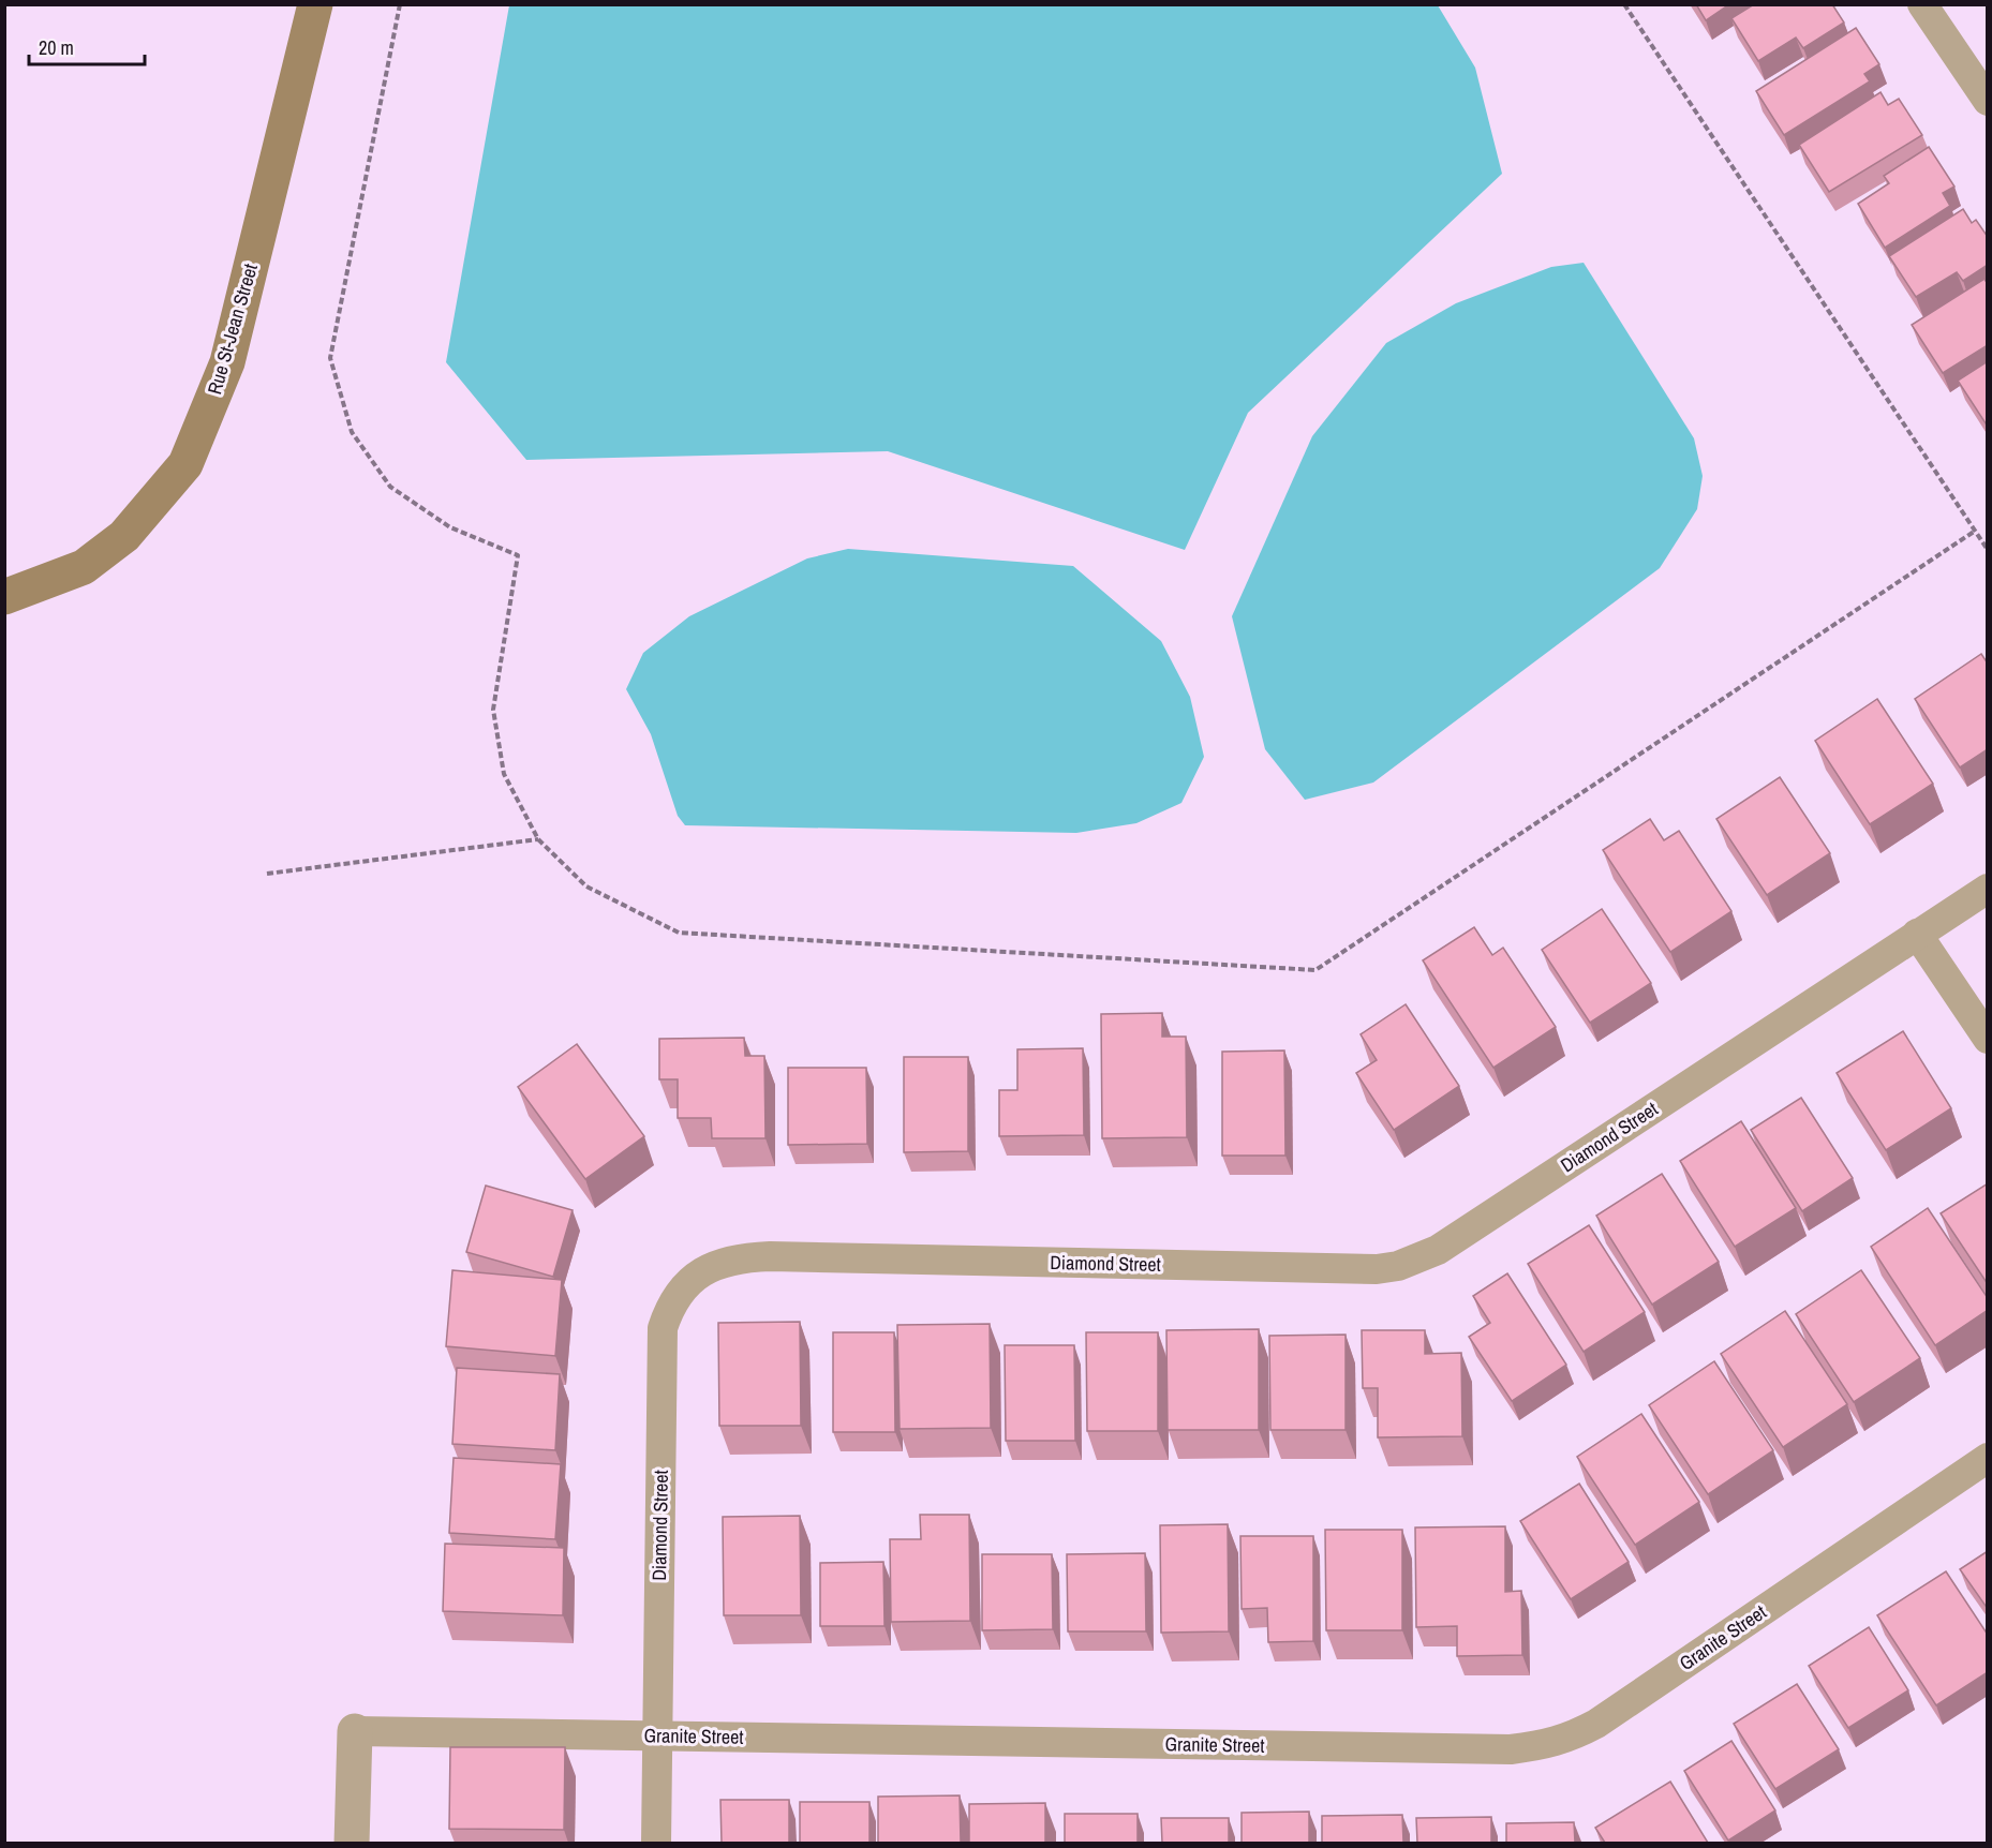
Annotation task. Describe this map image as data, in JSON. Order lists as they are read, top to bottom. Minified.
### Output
{"streets":{"main road":["Rue St-Jean Street"],"street":["Diamond Street","Granite Street"]},"crossings":[["Diamond Street","Granite Street"]],"scale_bar":"20 m"}
